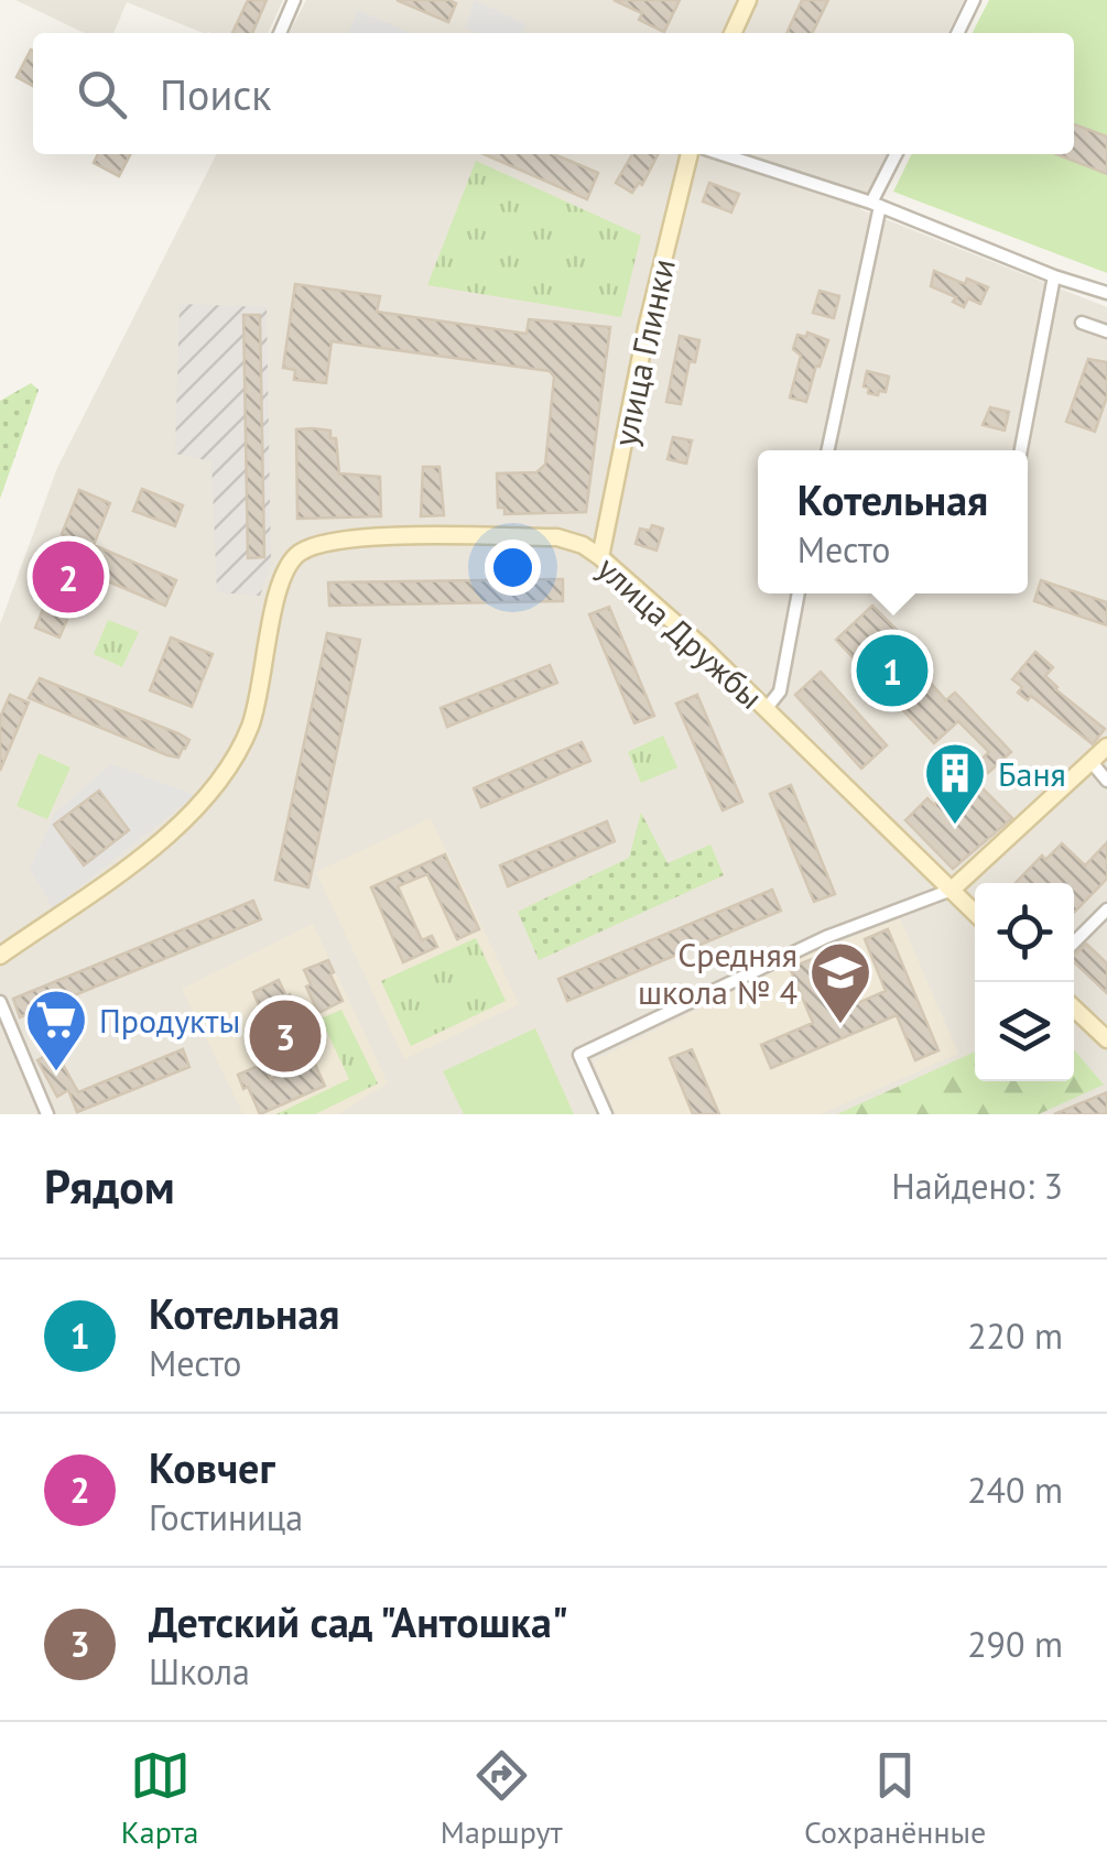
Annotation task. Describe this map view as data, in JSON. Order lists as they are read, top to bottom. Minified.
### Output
{"streets":{"street":["улица Глинки","улица Дружбы"]},"crossings":[["улица Глинки","улица Дружбы"]],"places":{"building":["Баня"],"school or university":["Средняя школа № 4"],"supermarket":["Продукты"]},"page":{"search":"Поиск","popup":["Котельная","Место"],"pins":["2","1","3"],"heading":["Рядом","Найдено: 3"],"list":[{"mark":"1","name":"Котельная","note":"Место","value":"220 m"},{"mark":"2","name":"Ковчег","note":"Гостиница","value":"240 m"},{"mark":"3","name":"Детский сад \"Антошка\"","note":"Школа","value":"290 m"}],"nav":["Карта","Маршрут","Сохранённые"]}}
